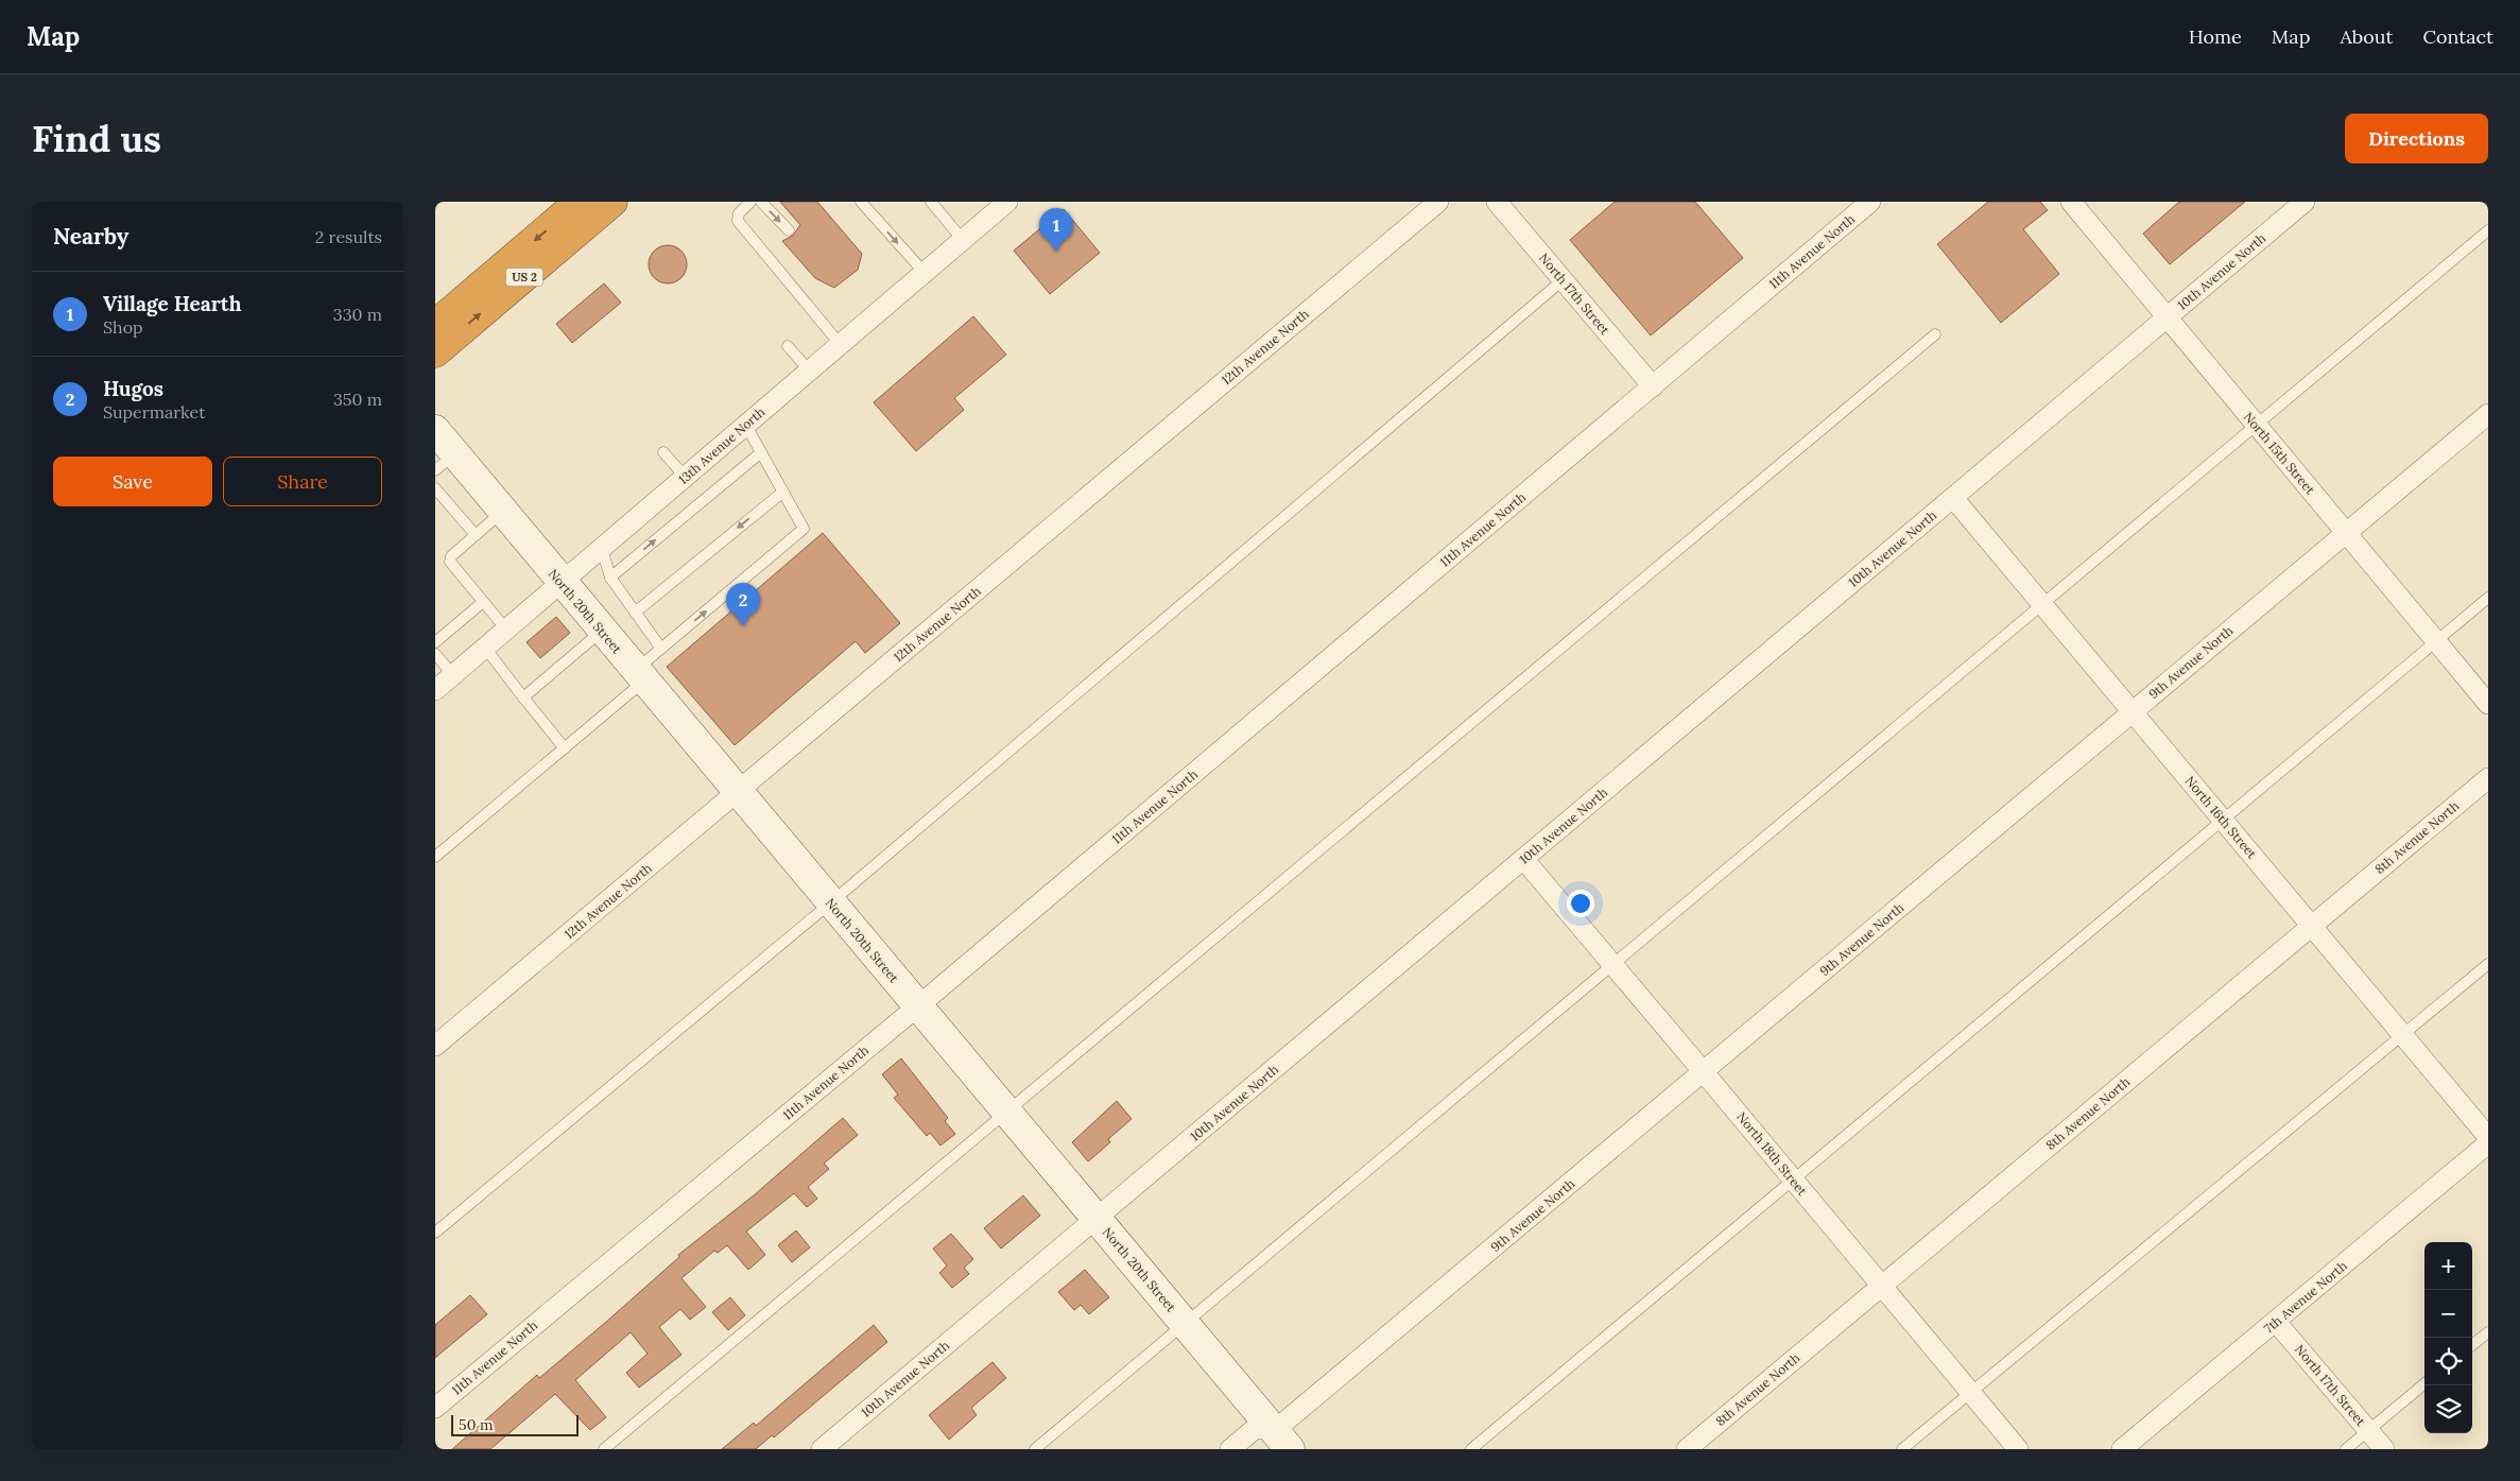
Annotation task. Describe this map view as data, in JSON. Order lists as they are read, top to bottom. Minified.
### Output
{"streets":{"highway":["US 2"],"street":["11th Avenue North","10th Avenue North","North 17th Street","12th Avenue North","13th Avenue North","North 15th Street","North 20th Street","9th Avenue North","North 16th Street","8th Avenue North","North 18th Street","7th Avenue North"]},"crossings":[["11th Avenue North","North 17th Street"],["11th Avenue North","North 20th Street"],["10th Avenue North","North 15th Street"],["10th Avenue North","North 20th Street"],["10th Avenue North","North 16th Street"],["10th Avenue North","North 18th Street"],["North 17th Street","7th Avenue North"],["12th Avenue North","North 20th Street"],["13th Avenue North","North 20th Street"],["North 15th Street","9th Avenue North"],["North 20th Street","9th Avenue North"],["9th Avenue North","North 16th Street"],["9th Avenue North","North 18th Street"],["North 16th Street","8th Avenue North"],["8th Avenue North","North 18th Street"]],"scale_bar":"50 m","page":{"header":"Map","nav":["Home","Map","About","Contact"],"buttons":["Directions",["Save","Share"]],"title":"Find us","heading":["Nearby","2 results"],"pins":["1","2"],"list":[{"mark":"1","name":"Village Hearth","note":"Shop","value":"330 m"},{"mark":"2","name":"Hugos","note":"Supermarket","value":"350 m"}],"map_buttons":["+","−"],"scale":"50 m"}}
